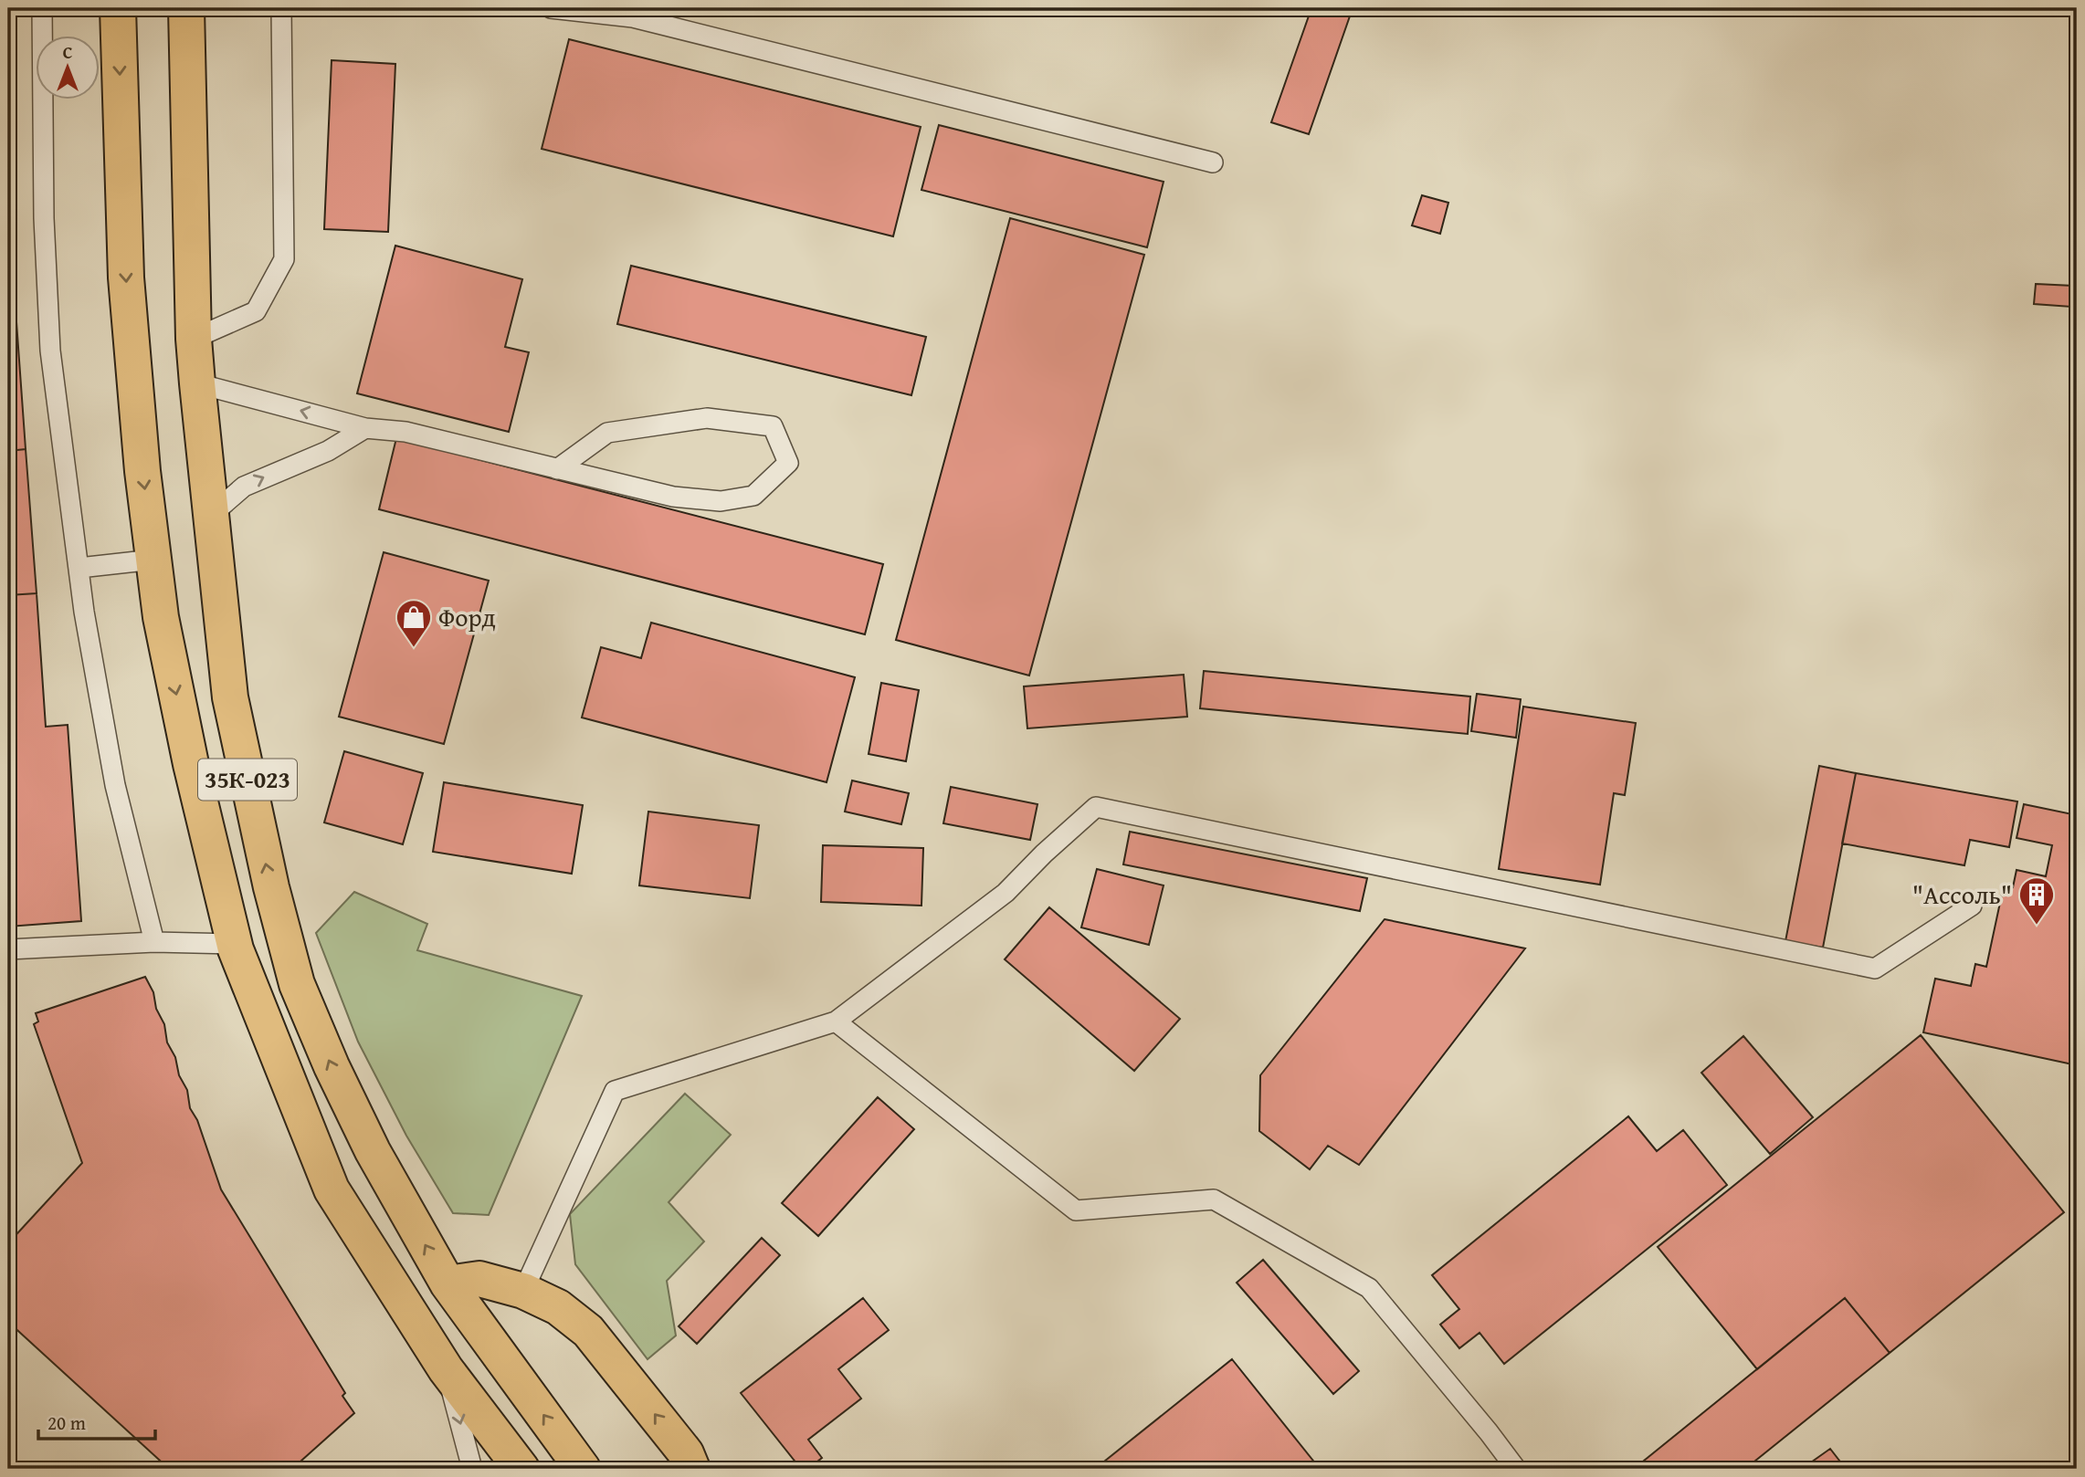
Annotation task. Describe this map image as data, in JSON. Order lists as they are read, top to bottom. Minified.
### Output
{"streets":{"main road":["35К-023"]},"places":{"shop":["Форд"],"building":["\"Ассоль\""]},"scale_bar":"20 m","north":"top"}
